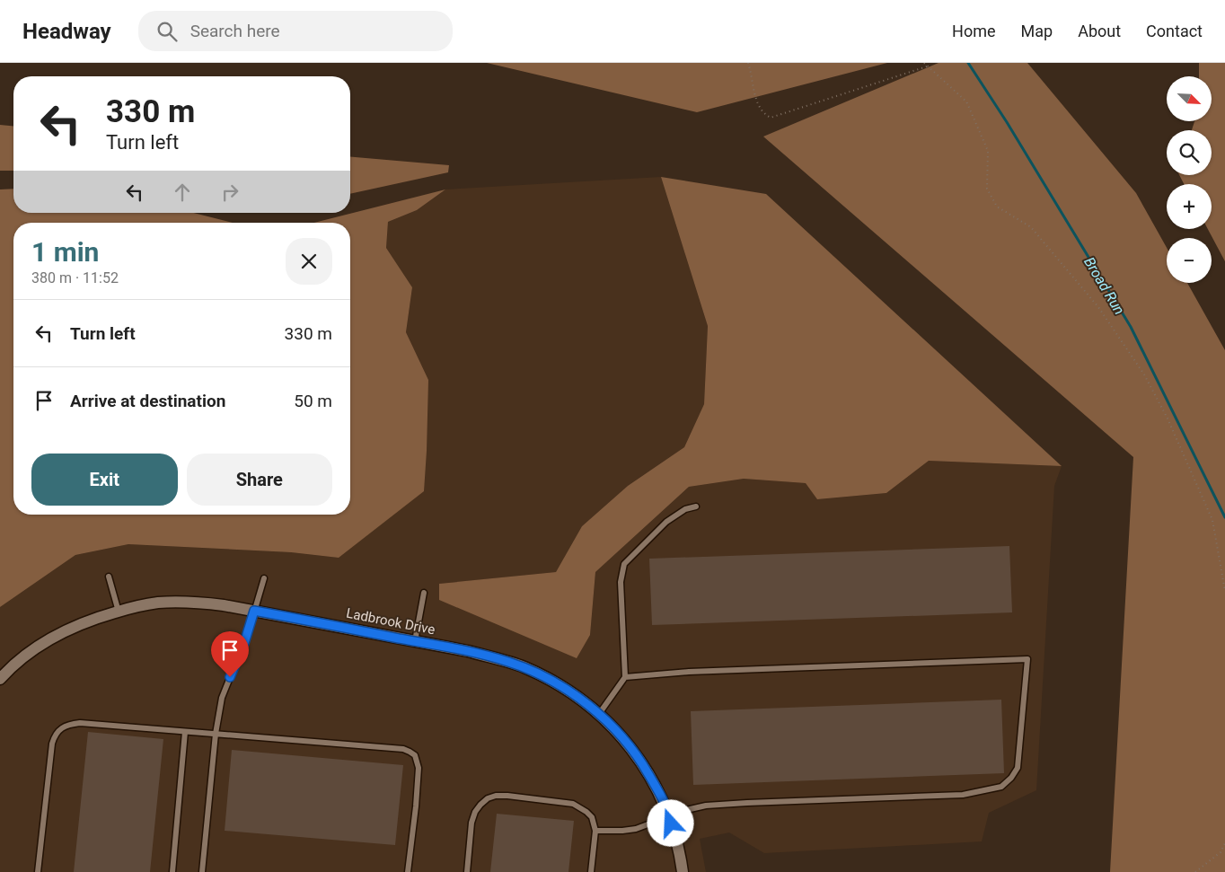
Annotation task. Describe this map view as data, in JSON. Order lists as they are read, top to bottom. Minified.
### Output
{"streets":{"street":["Ladbrook Drive"]},"water":["Broad Run"],"north":"bottom right","page":{"header":"Headway","search":"Search here","nav":["Home","Map","About","Contact"],"map_buttons":["+","−"],"turn":["330 m","Turn left"],"heading":["1 min","380 m · 11:52"],"list":[{"name":"Turn left","value":"330 m"},{"name":"Arrive at destination","value":"50 m"}],"buttons":["Exit","Share"]}}
